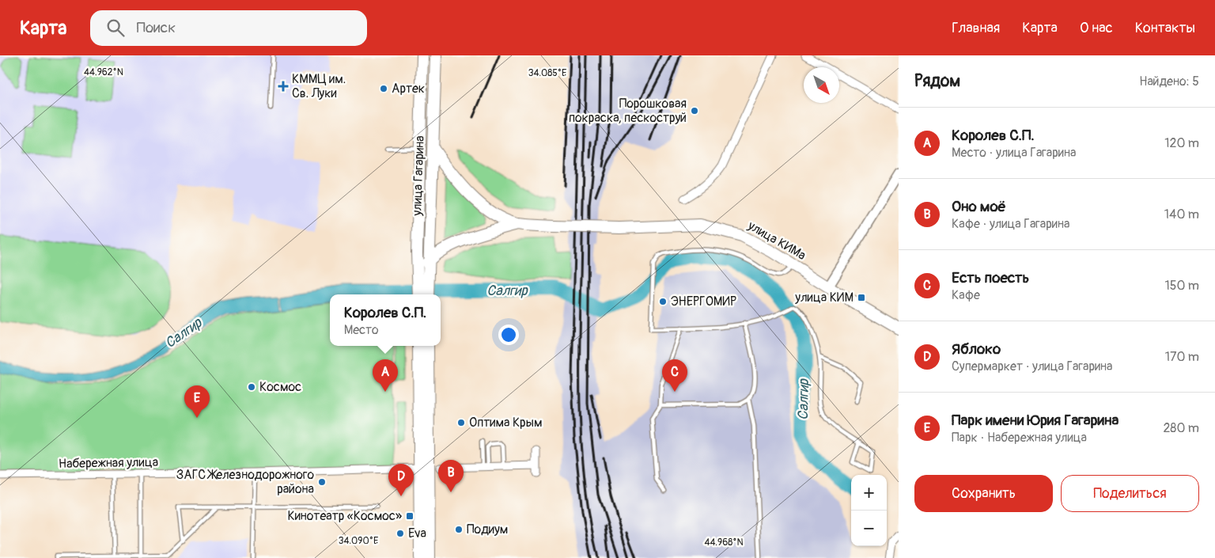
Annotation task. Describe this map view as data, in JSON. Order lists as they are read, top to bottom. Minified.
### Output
{"streets":{"main road":["улица Гагарина","улица КИМа"],"street":["Набережная улица"]},"water":["Салгир"],"places":{"health":["КММЦ им. Св. Луки"],"other":["Артек","Порошковая покраска, пескоструй","ЭНЕРГОМИР","Космос","Оптима Крым","ЗАГС Железнодорожного района","Подиум","Eva"],"transit":["улица КИМ","Кинотеатр «Космос»"]},"north":"bottom right","page":{"header":"Карта","search":"Поиск","nav":["Главная","Карта","О нас","Контакты"],"heading":["Рядом","Найдено: 5"],"list":[{"mark":"A","name":"Королев С.П.","note":"Место · улица Гагарина","value":"120 m"},{"mark":"B","name":"Оно моё","note":"Кафе · улица Гагарина","value":"140 m"},{"mark":"C","name":"Есть поесть","note":"Кафе","value":"150 m"},{"mark":"D","name":"Яблоко","note":"Супермаркет · улица Гагарина","value":"170 m"},{"mark":"E","name":"Парк имени Юрия Гагарина","note":"Парк · Набережная улица","value":"280 m"}],"popup":["Королев С.П.","Место"],"pins":["A","C","E","B","D"],"buttons":["Сохранить","Поделиться"],"map_buttons":["+","−"]},"coordinates":["44.962°N","34.085°E","34.090°E","44.968°N"]}
